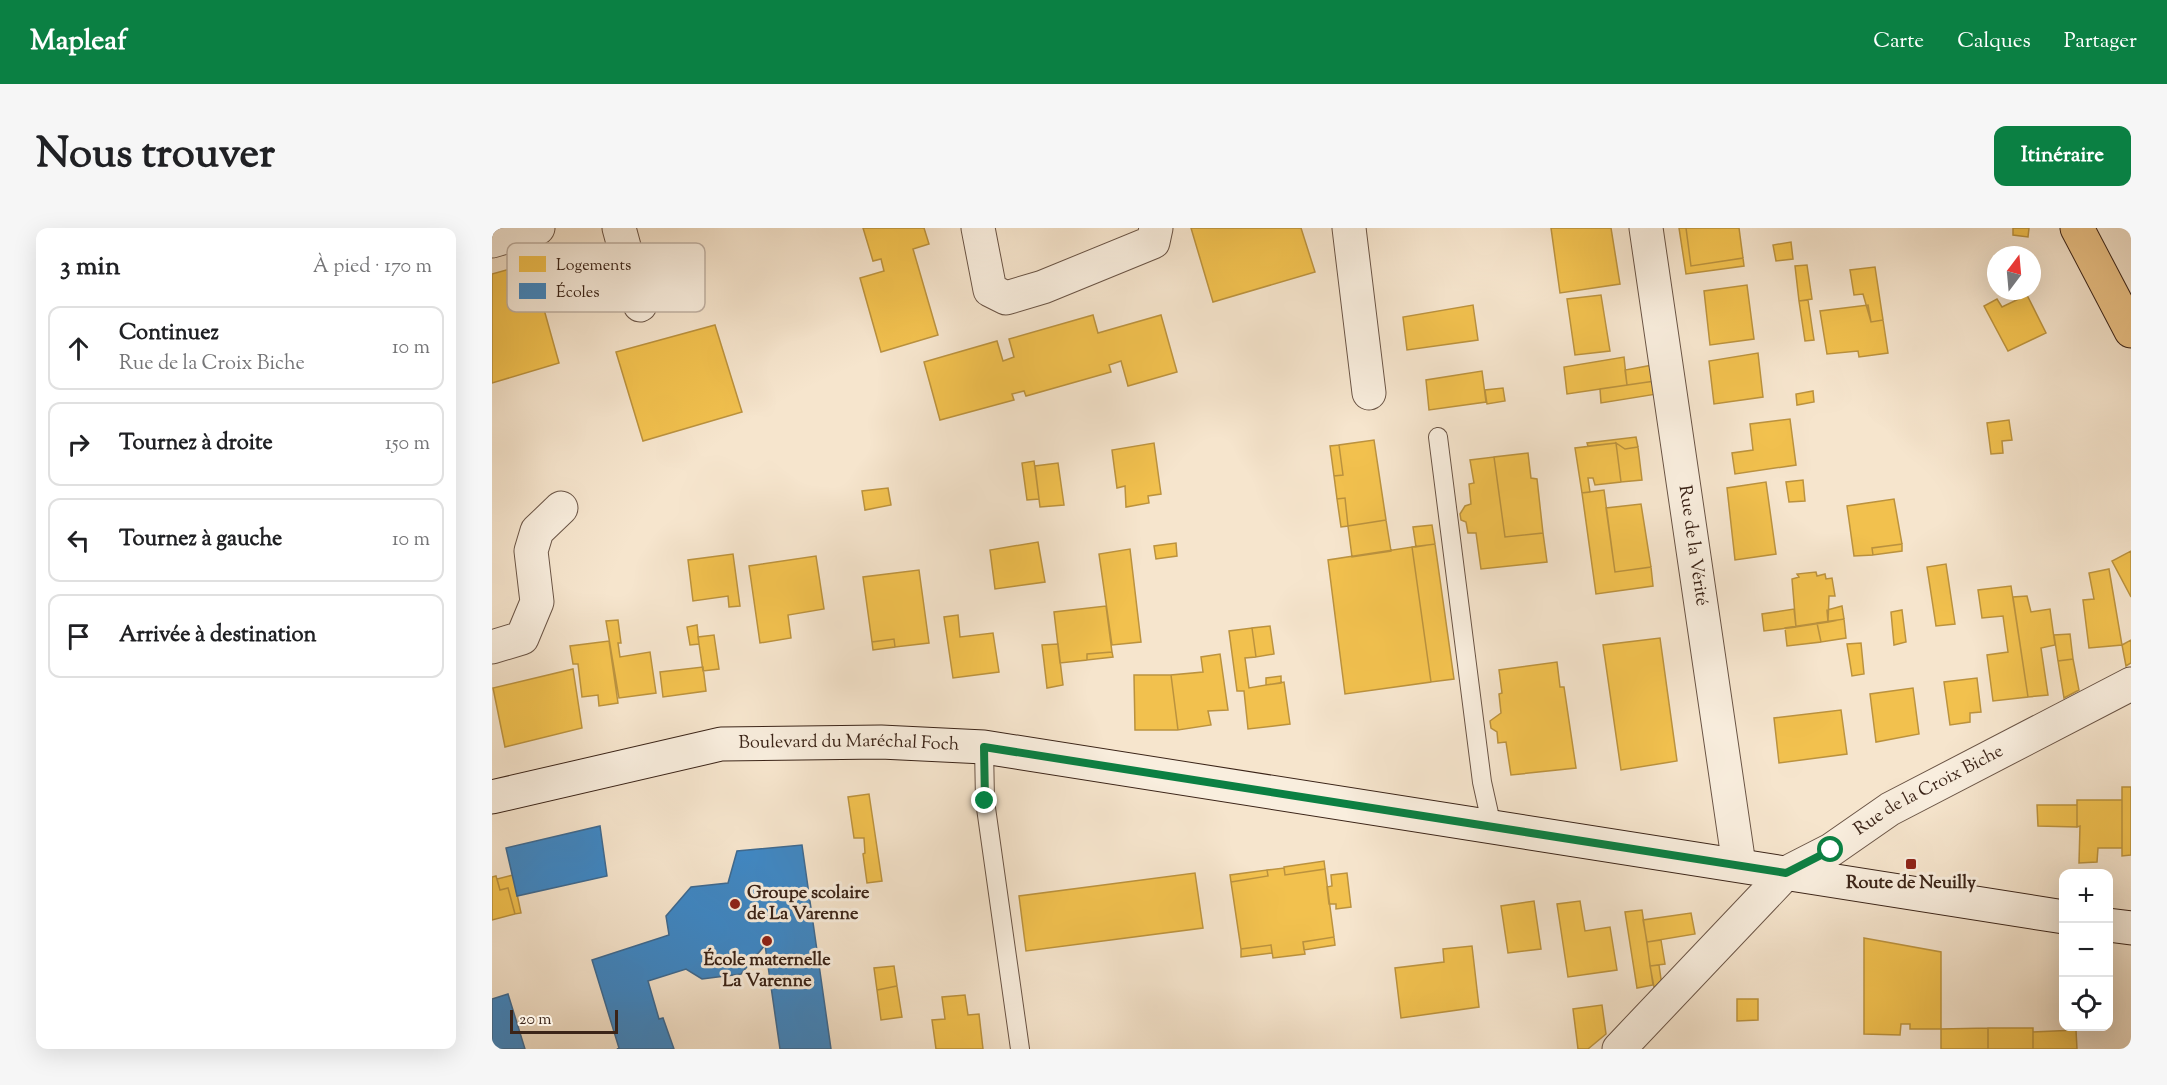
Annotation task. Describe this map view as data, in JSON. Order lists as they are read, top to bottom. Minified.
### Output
{"streets":{"street":["Rue de la Vérité","Boulevard du Maréchal Foch","Rue de la Croix Biche"]},"crossings":[["Rue de la Vérité","Boulevard du Maréchal Foch"],["Boulevard du Maréchal Foch","Rue de la Croix Biche"]],"places":{"transit":["Route de Neuilly"],"other":["Groupe scolaire de La Varenne","École maternelle La Varenne"]},"legend":["Logements","Écoles"],"scale_bar":"20 m","north":"top","page":{"header":"Mapleaf","nav":["Carte","Calques","Partager"],"title":"Nous trouver","buttons":"Itinéraire","heading":["3 min","À pied · 170 m"],"list":[["Continuez","Rue de la Croix Biche","10 m"],["Tournez à droite","150 m"],["Tournez à gauche","10 m"],"Arrivée à destination"],"map_buttons":["+","−"],"scale":"20 m"}}
